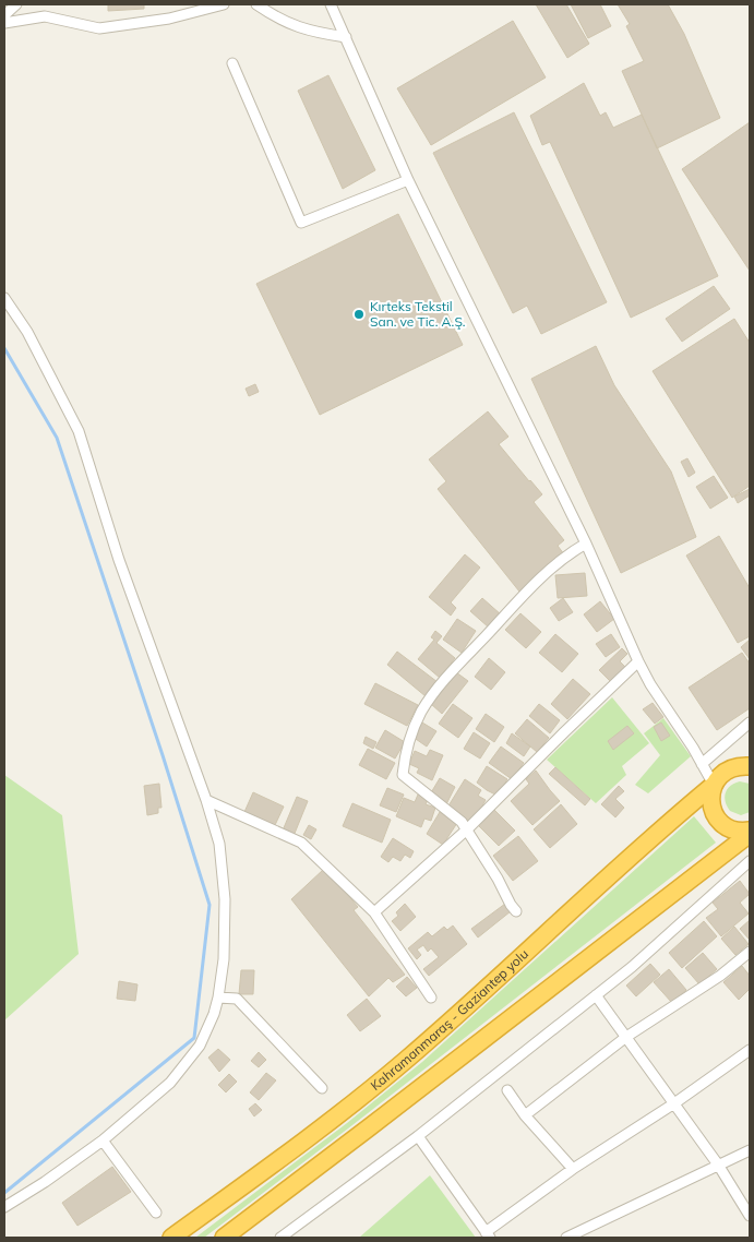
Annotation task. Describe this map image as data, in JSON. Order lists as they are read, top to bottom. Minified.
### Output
{"streets":{"highway":["Kahramanmaraş - Gaziantep yolu"]},"places":["Kırteks Tekstil San. ve Tic. A.Ş."]}
